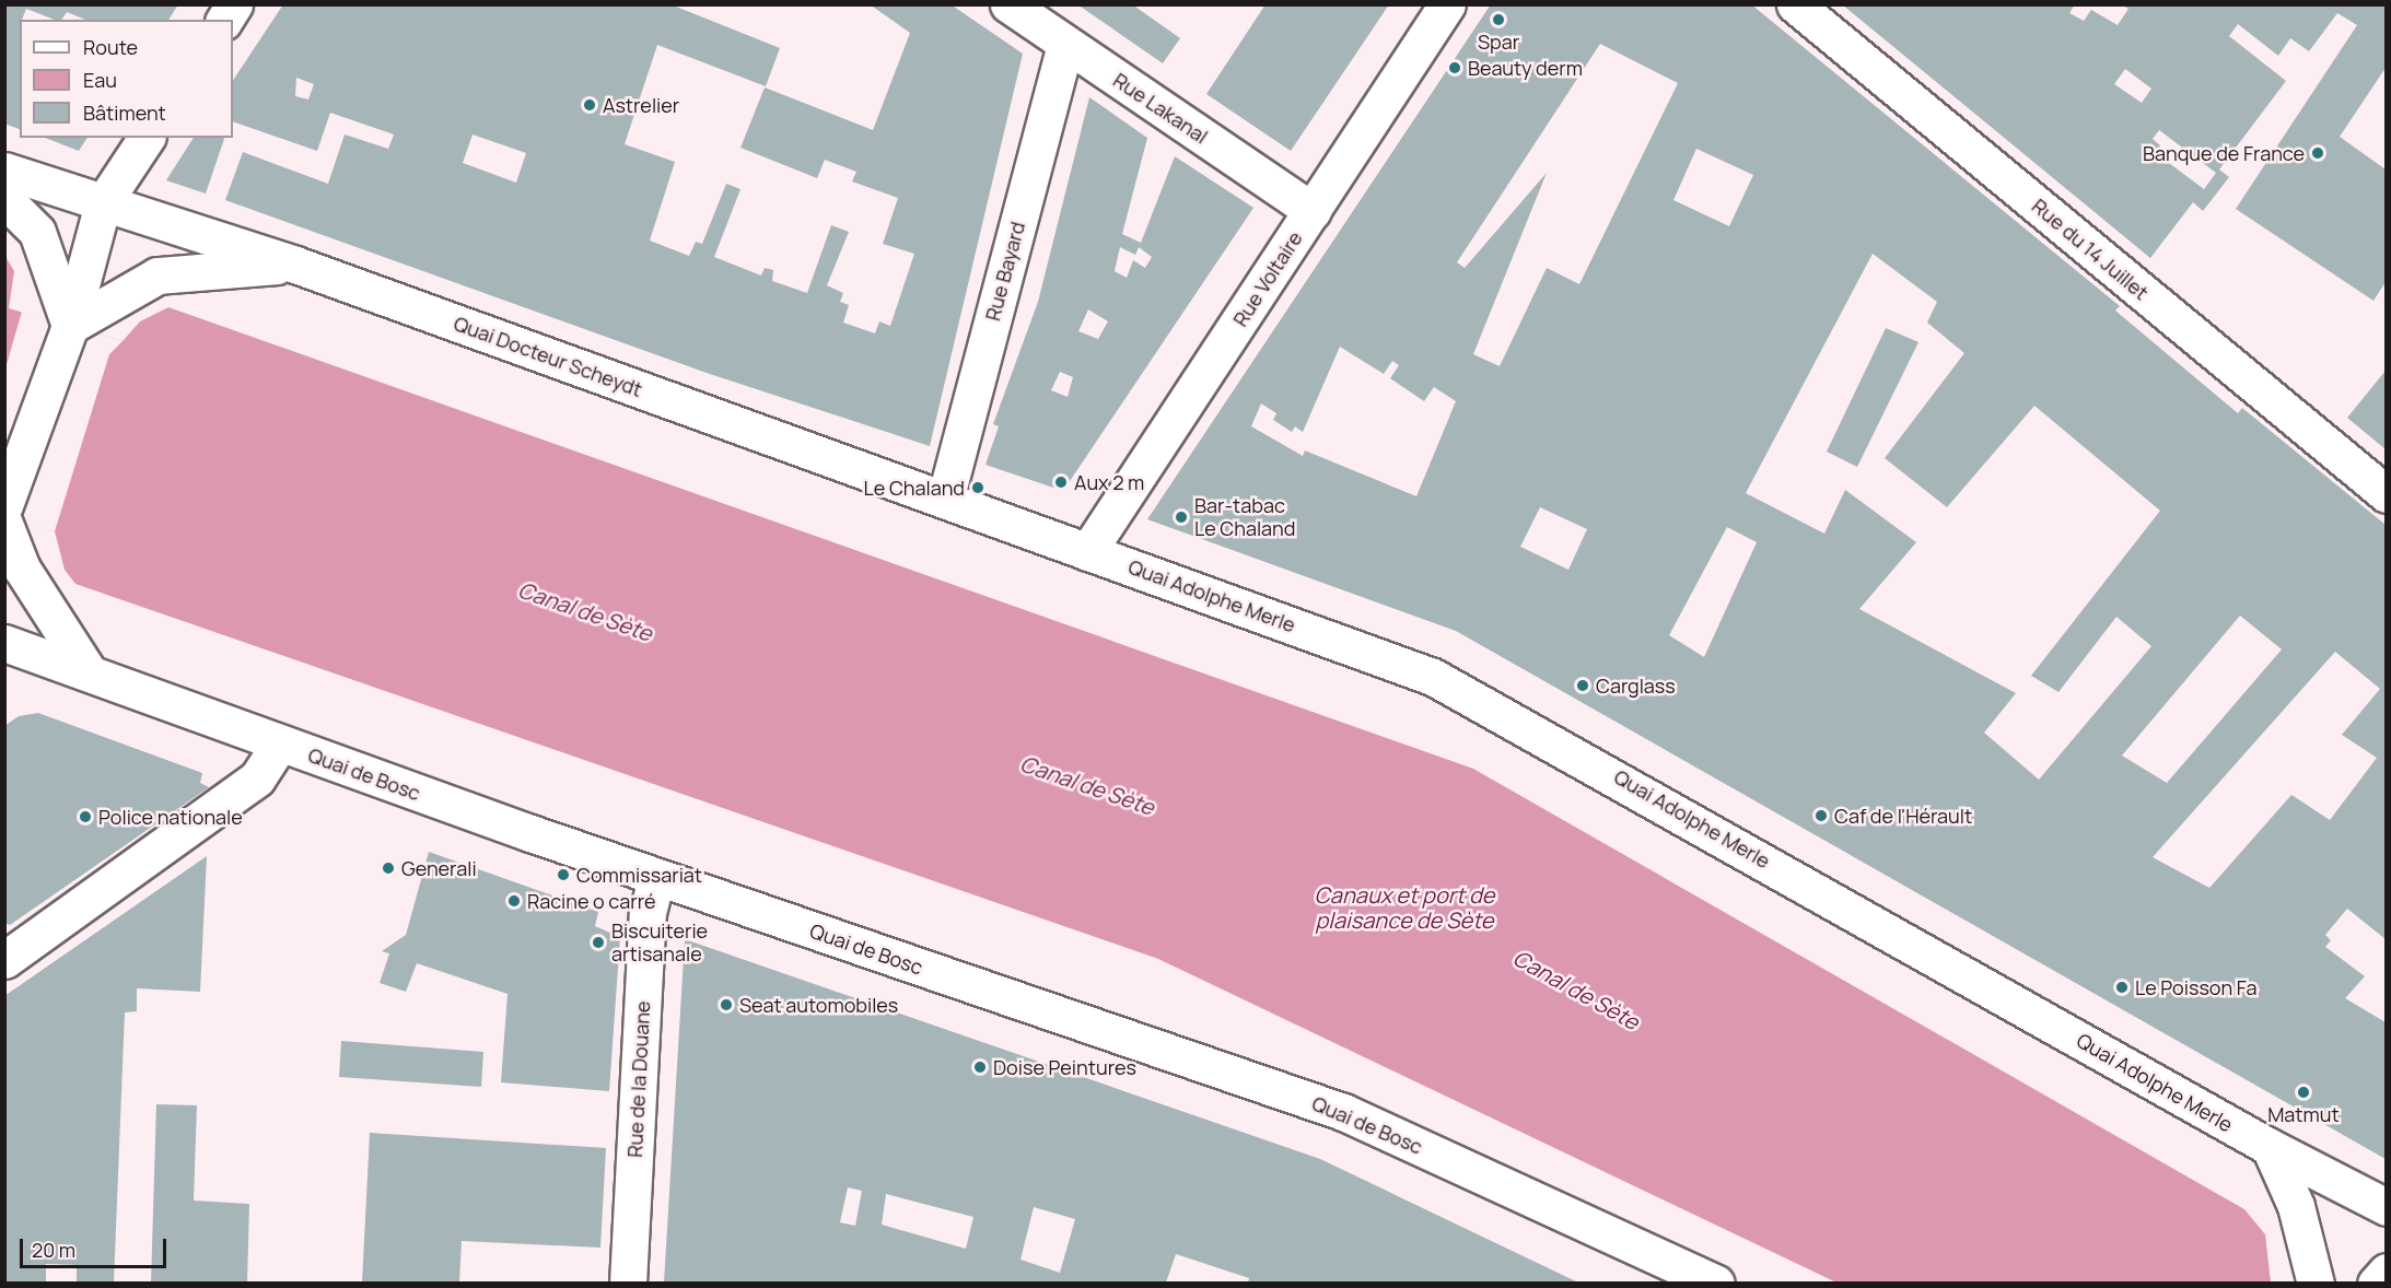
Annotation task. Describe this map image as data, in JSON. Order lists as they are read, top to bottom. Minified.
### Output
{"streets":{"street":["Rue Lakanal","Rue du 14 Juillet","Rue Bayard","Rue Voltaire","Quai Docteur Scheydt","Quai Adolphe Merle","Quai de Bosc","Rue de la Douane"]},"crossings":[["Rue Lakanal","Rue Bayard"],["Rue Lakanal","Rue Voltaire"],["Rue Bayard","Quai Docteur Scheydt"],["Rue Voltaire","Quai Docteur Scheydt"],["Rue Voltaire","Quai Adolphe Merle"],["Quai Docteur Scheydt","Quai Adolphe Merle"],["Quai de Bosc","Rue de la Douane"]],"water":["Canal de Sète","Canaux et port de plaisance de Sète"],"places":["Spar","Beauty derm","Astrelier","Banque de France","Aux 2 m","Le Chaland","Bar-tabac Le Chaland","Carglass","Caf de l'Hérault","Police nationale","Generali","Commissariat","Racine o carré","Biscuiterie artisanale","Le Poisson Fa","Seat automobiles","Doise Peintures","Matmut"],"legend":["Route","Eau","Bâtiment"],"scale_bar":"20 m"}
